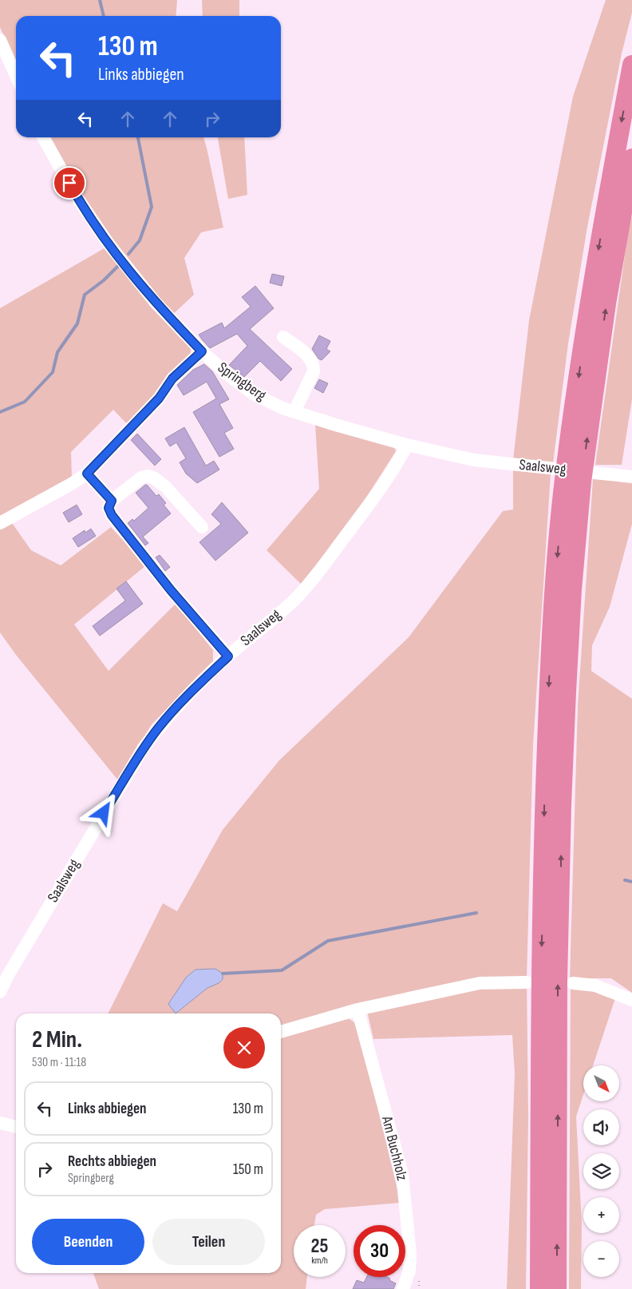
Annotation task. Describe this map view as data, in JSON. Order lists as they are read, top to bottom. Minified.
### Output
{"streets":{"street":["Springberg","Saalsweg","Am Buchholz"]},"crossings":[["Springberg","Saalsweg"]],"north":"bottom right","page":{"turn":["130 m","Links abbiegen"],"heading":["2 Min.","530 m · 11:18"],"map_buttons":["+","−"],"list":[{"name":"Links abbiegen","value":"130 m"},{"name":"Rechts abbiegen","note":"Springberg","value":"150 m"}],"buttons":["Beenden","Teilen"],"speed":"25 km/h","limit":"30"}}
